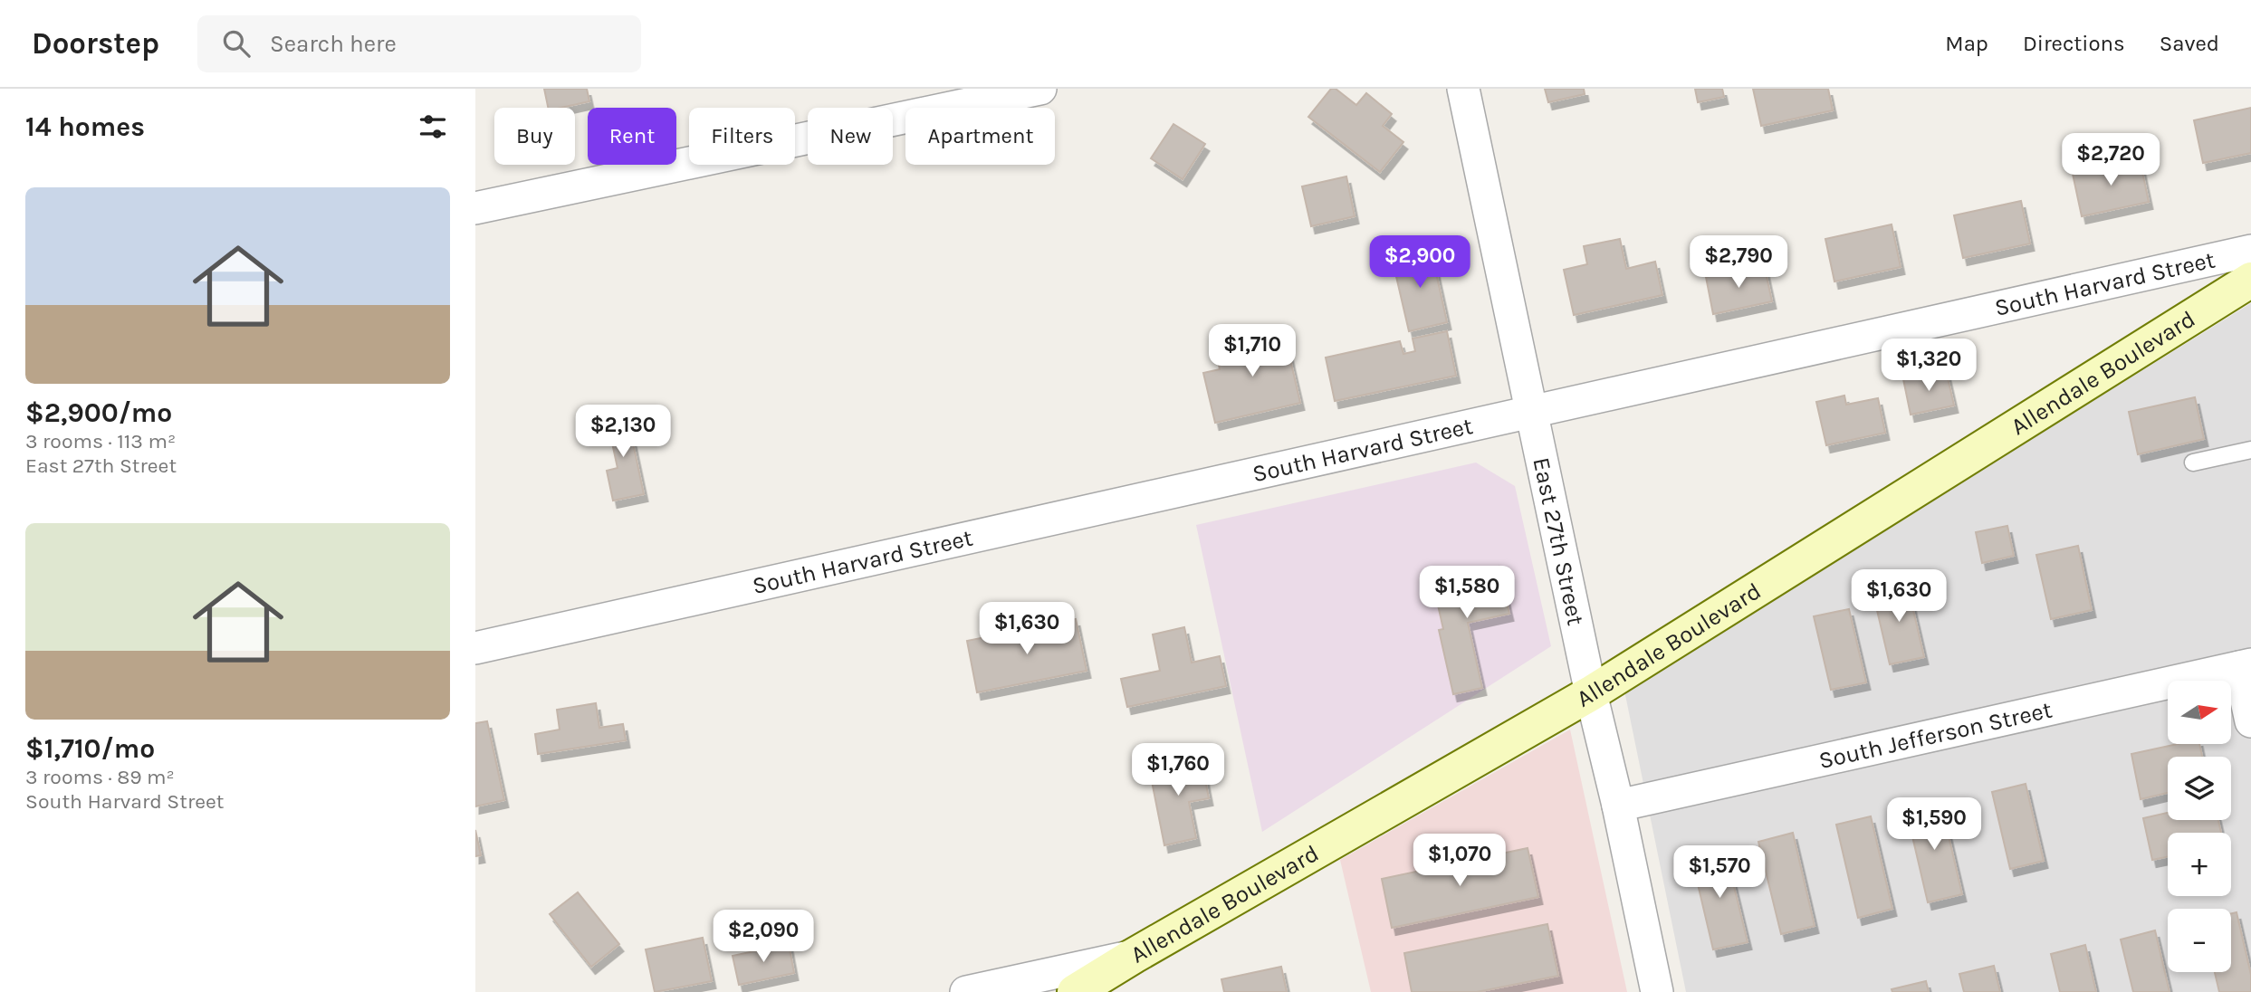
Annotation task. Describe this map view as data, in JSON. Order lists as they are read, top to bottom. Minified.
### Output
{"streets":{"street":["South Harvard Street","Allendale Boulevard","East 27th Street","South Jefferson Street"]},"crossings":[["South Harvard Street","East 27th Street"],["Allendale Boulevard","East 27th Street"],["East 27th Street","South Jefferson Street"]],"north":"right","page":{"header":"Doorstep","search":"Search here","nav":["Map","Directions","Saved"],"heading":"14 homes","chip":["Buy","Rent","Filters","New","Apartment"],"price":["$2,720","$2,900","$2,790","$1,710","$1,320","$2,130","$1,580","$1,630","$1,630","$1,760","$1,590","$1,070","$1,570","$2,090"],"list":[{"name":"$2,900/mo","note":"3 rooms · 113 m² · East 27th Street"},{"name":"$1,710/mo","note":"3 rooms · 89 m² · South Harvard Street"}],"map_buttons":["+","−"]}}
